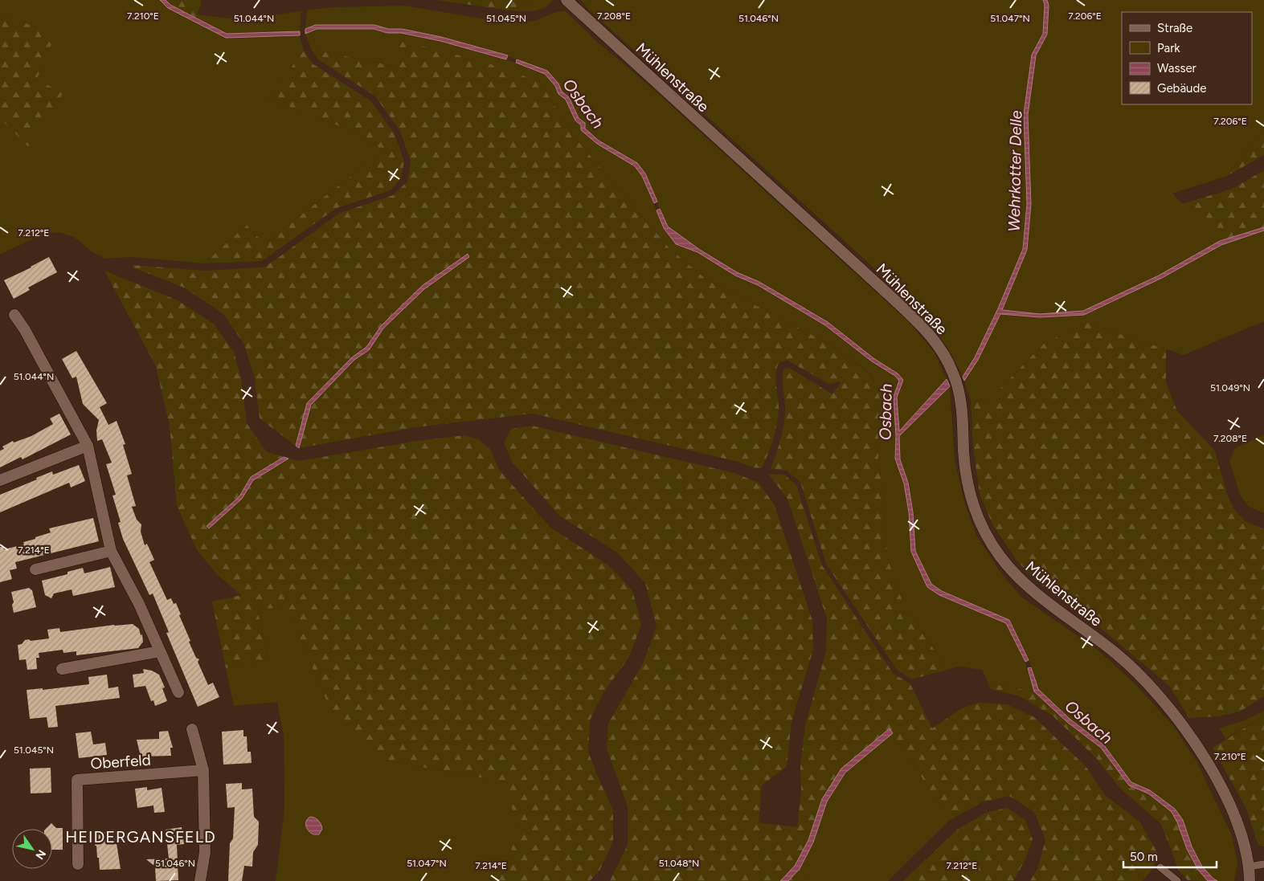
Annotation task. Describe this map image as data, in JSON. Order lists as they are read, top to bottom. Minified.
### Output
{"streets":{"street":["Mühlenstraße","Oberfeld"]},"districts":["HEIDERGANSFELD"],"water":["Osbach","Wehrkotter Delle"],"legend":["Straße","Park","Wasser","Gebäude"],"scale_bar":"50 m","north":"bottom right","coordinates":["7.210°E","7.206°E","7.208°E","51.044°N","51.045°N","51.046°N","51.047°N","7.212°E","51.049°N","7.214°E","51.048°N"]}
